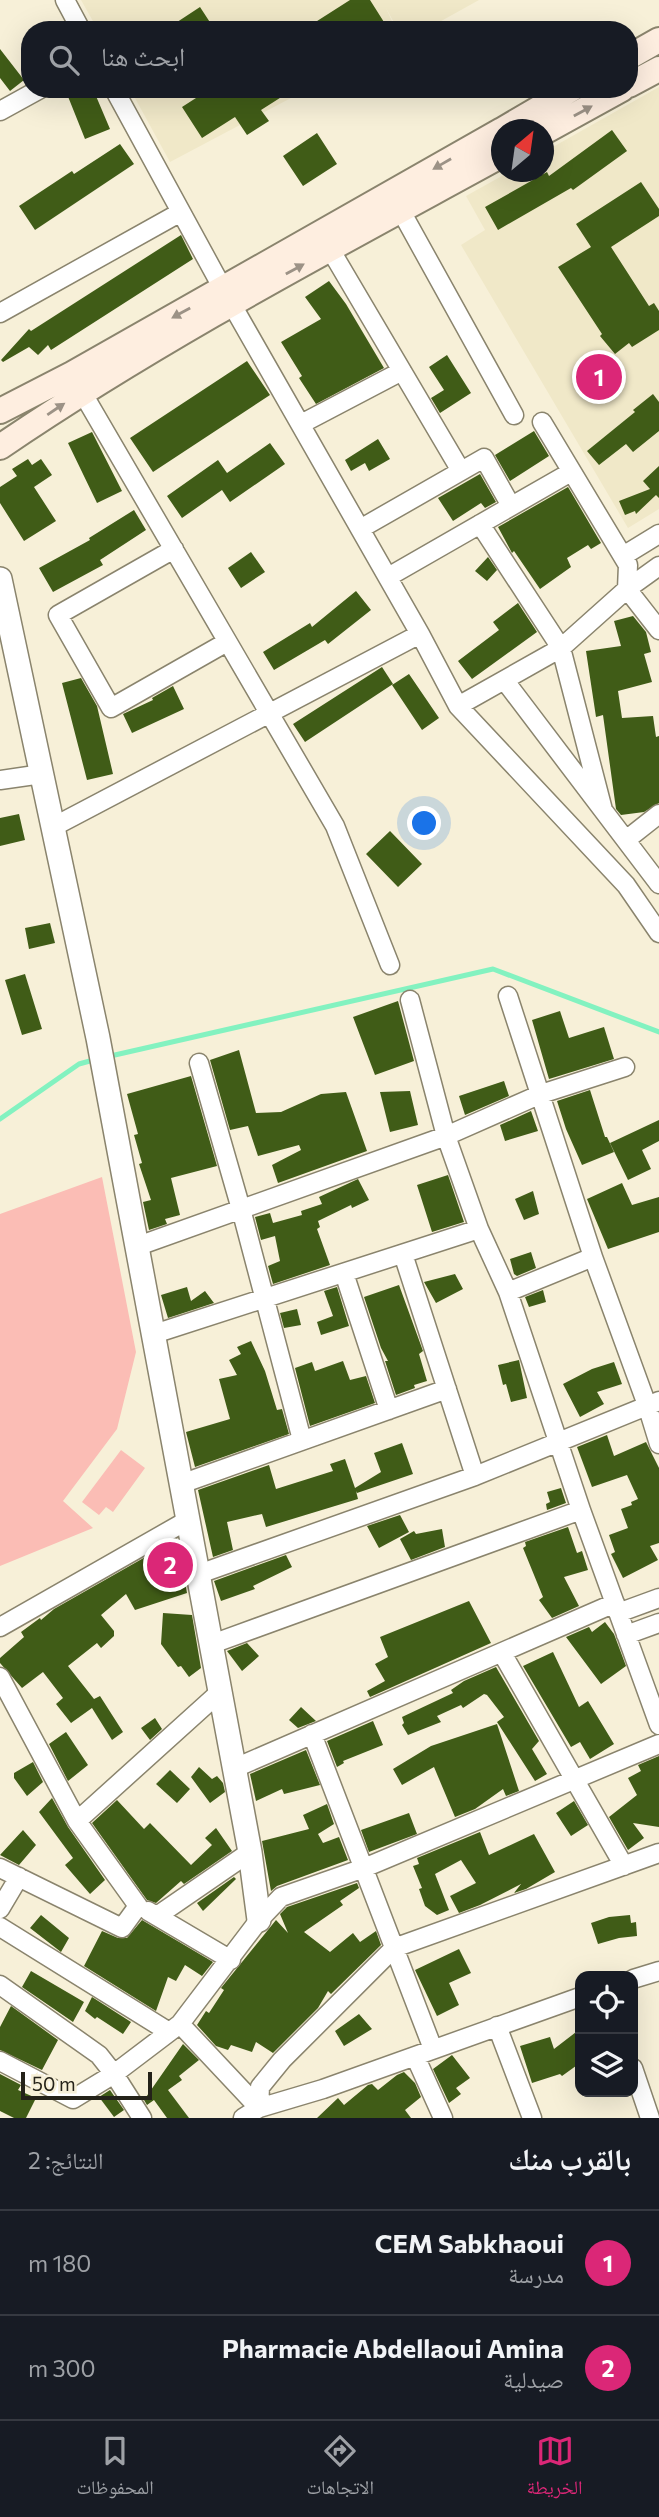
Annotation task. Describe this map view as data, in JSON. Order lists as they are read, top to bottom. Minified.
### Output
{"scale_bar":"50 m","north":"top right","page":{"search":"ابحث هنا","pins":["1","2"],"scale":"50 m","heading":["بالقرب منك","النتائج: 2"],"list":[{"mark":"1","name":"CEM Sabkhaoui","note":"مدرسة","value":"180 m"},{"mark":"2","name":"Pharmacie Abdellaoui Amina","note":"صيدلية","value":"300 m"}],"nav":["الخريطة","الاتجاهات","المحفوظات"]}}
